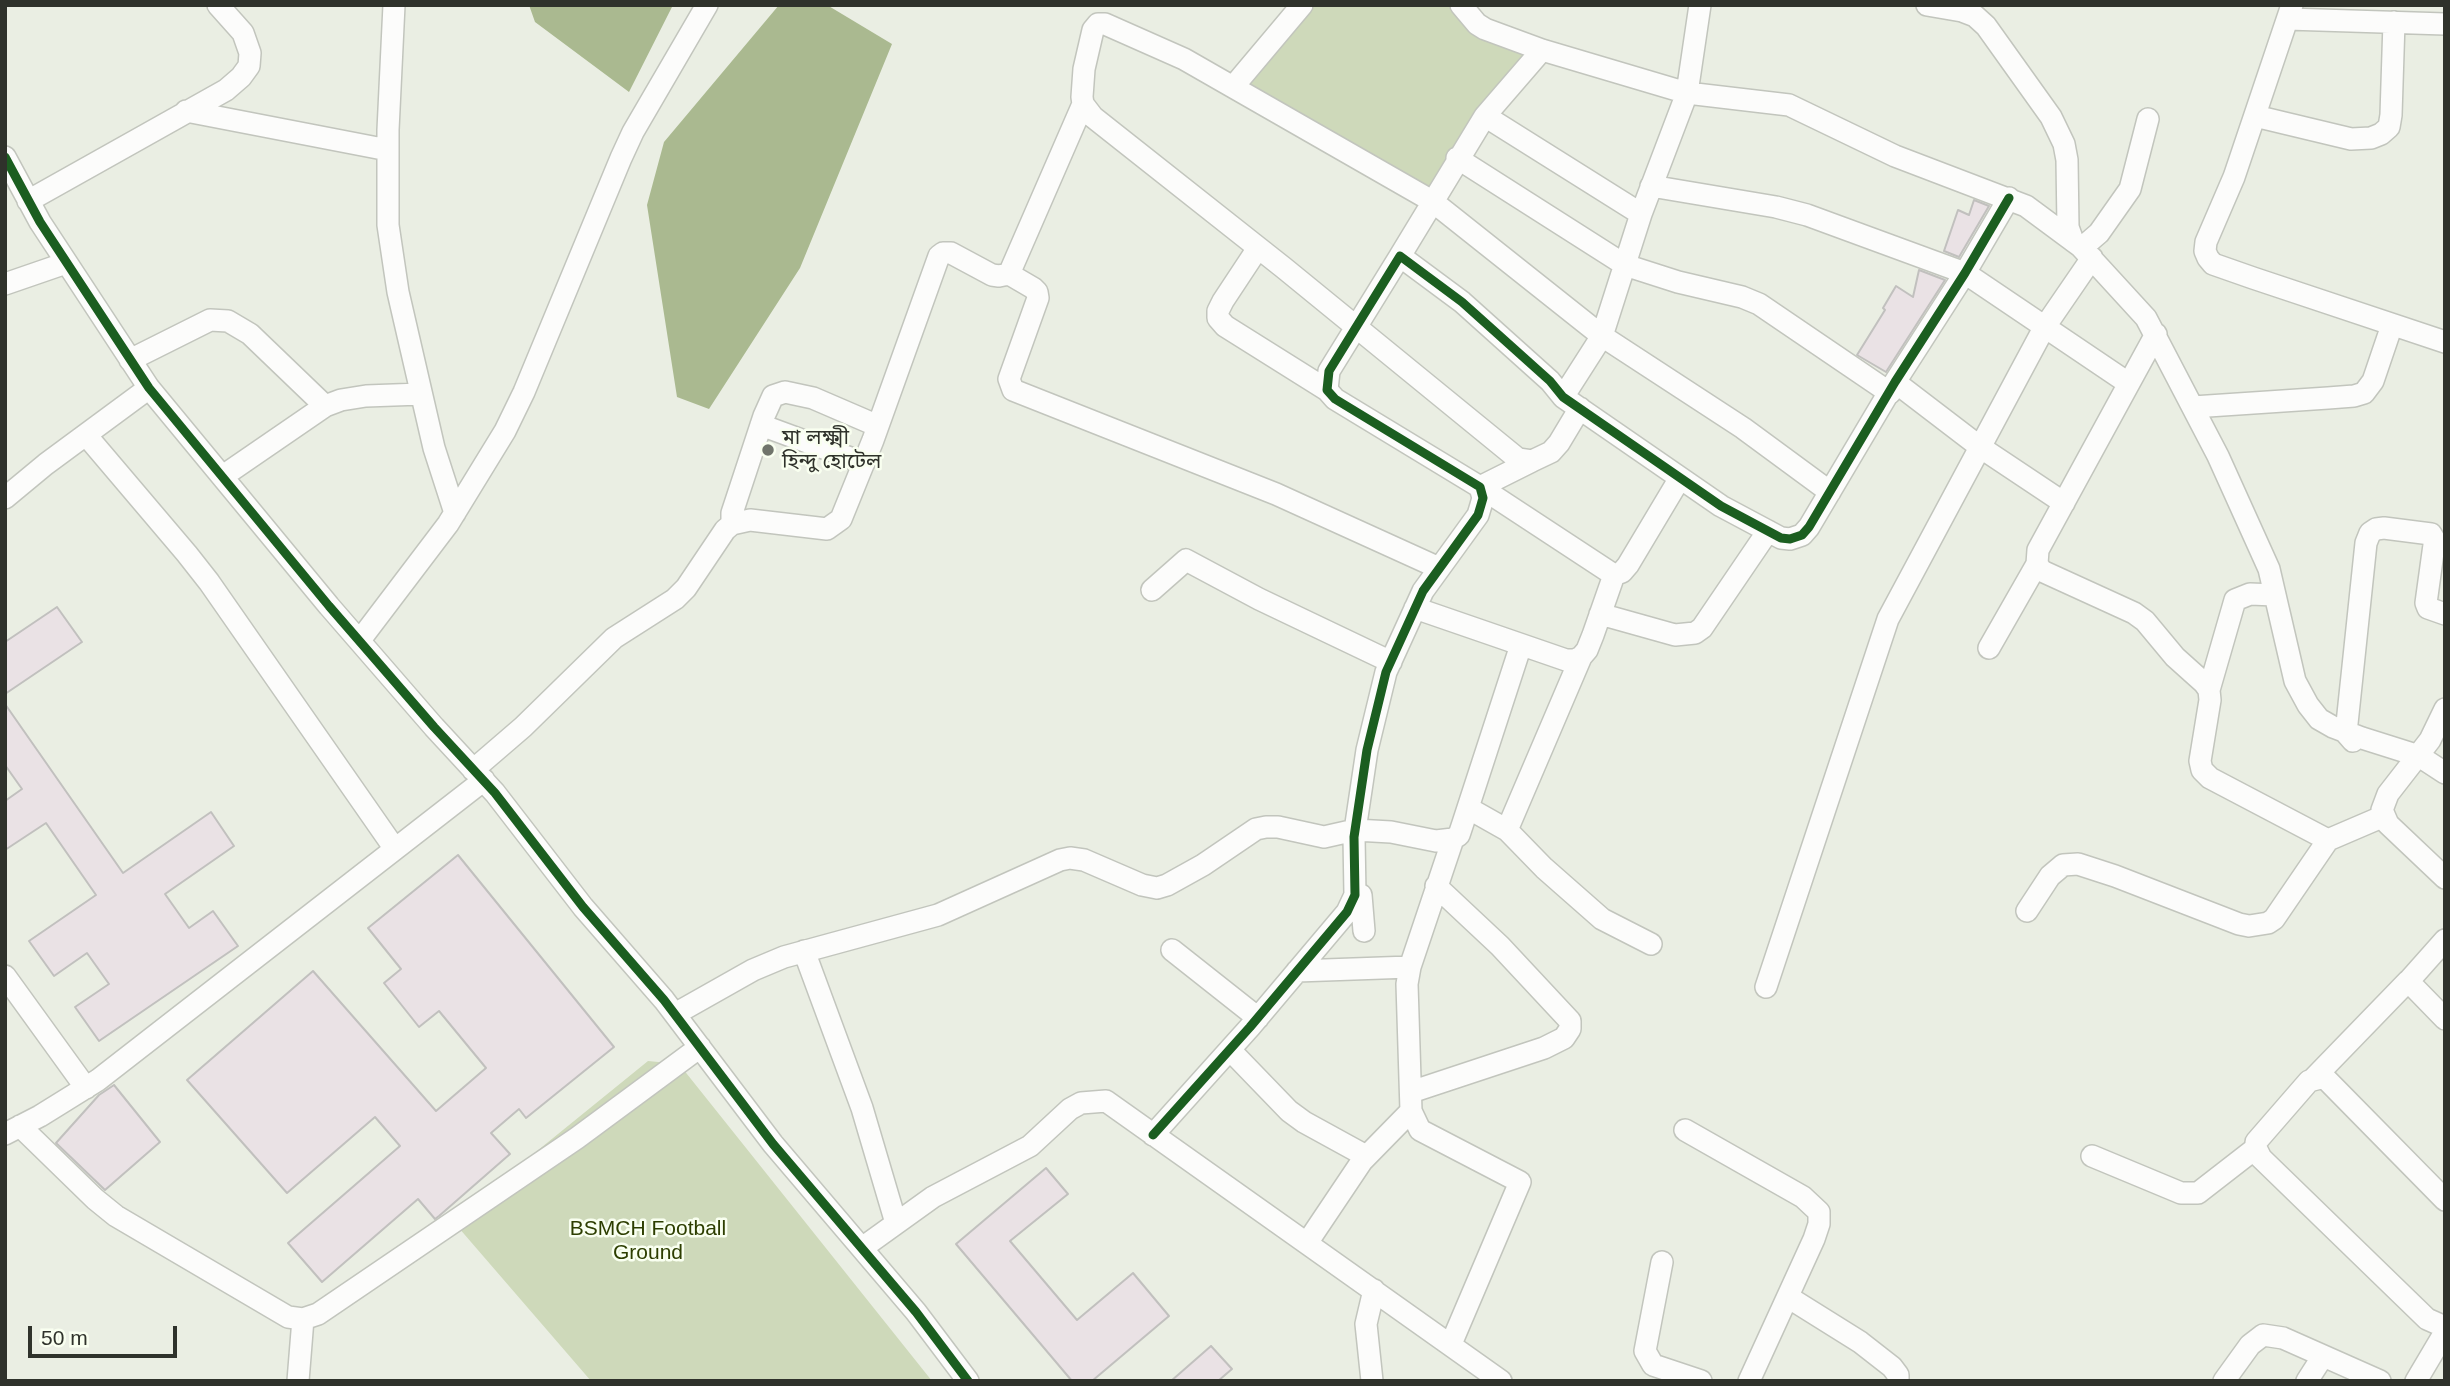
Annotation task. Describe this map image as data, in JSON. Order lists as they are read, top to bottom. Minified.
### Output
{"parks":["BSMCH Football Ground"],"places":["মা লক্ষ্মী হিন্দু হোটেল"],"scale_bar":"50 m"}
